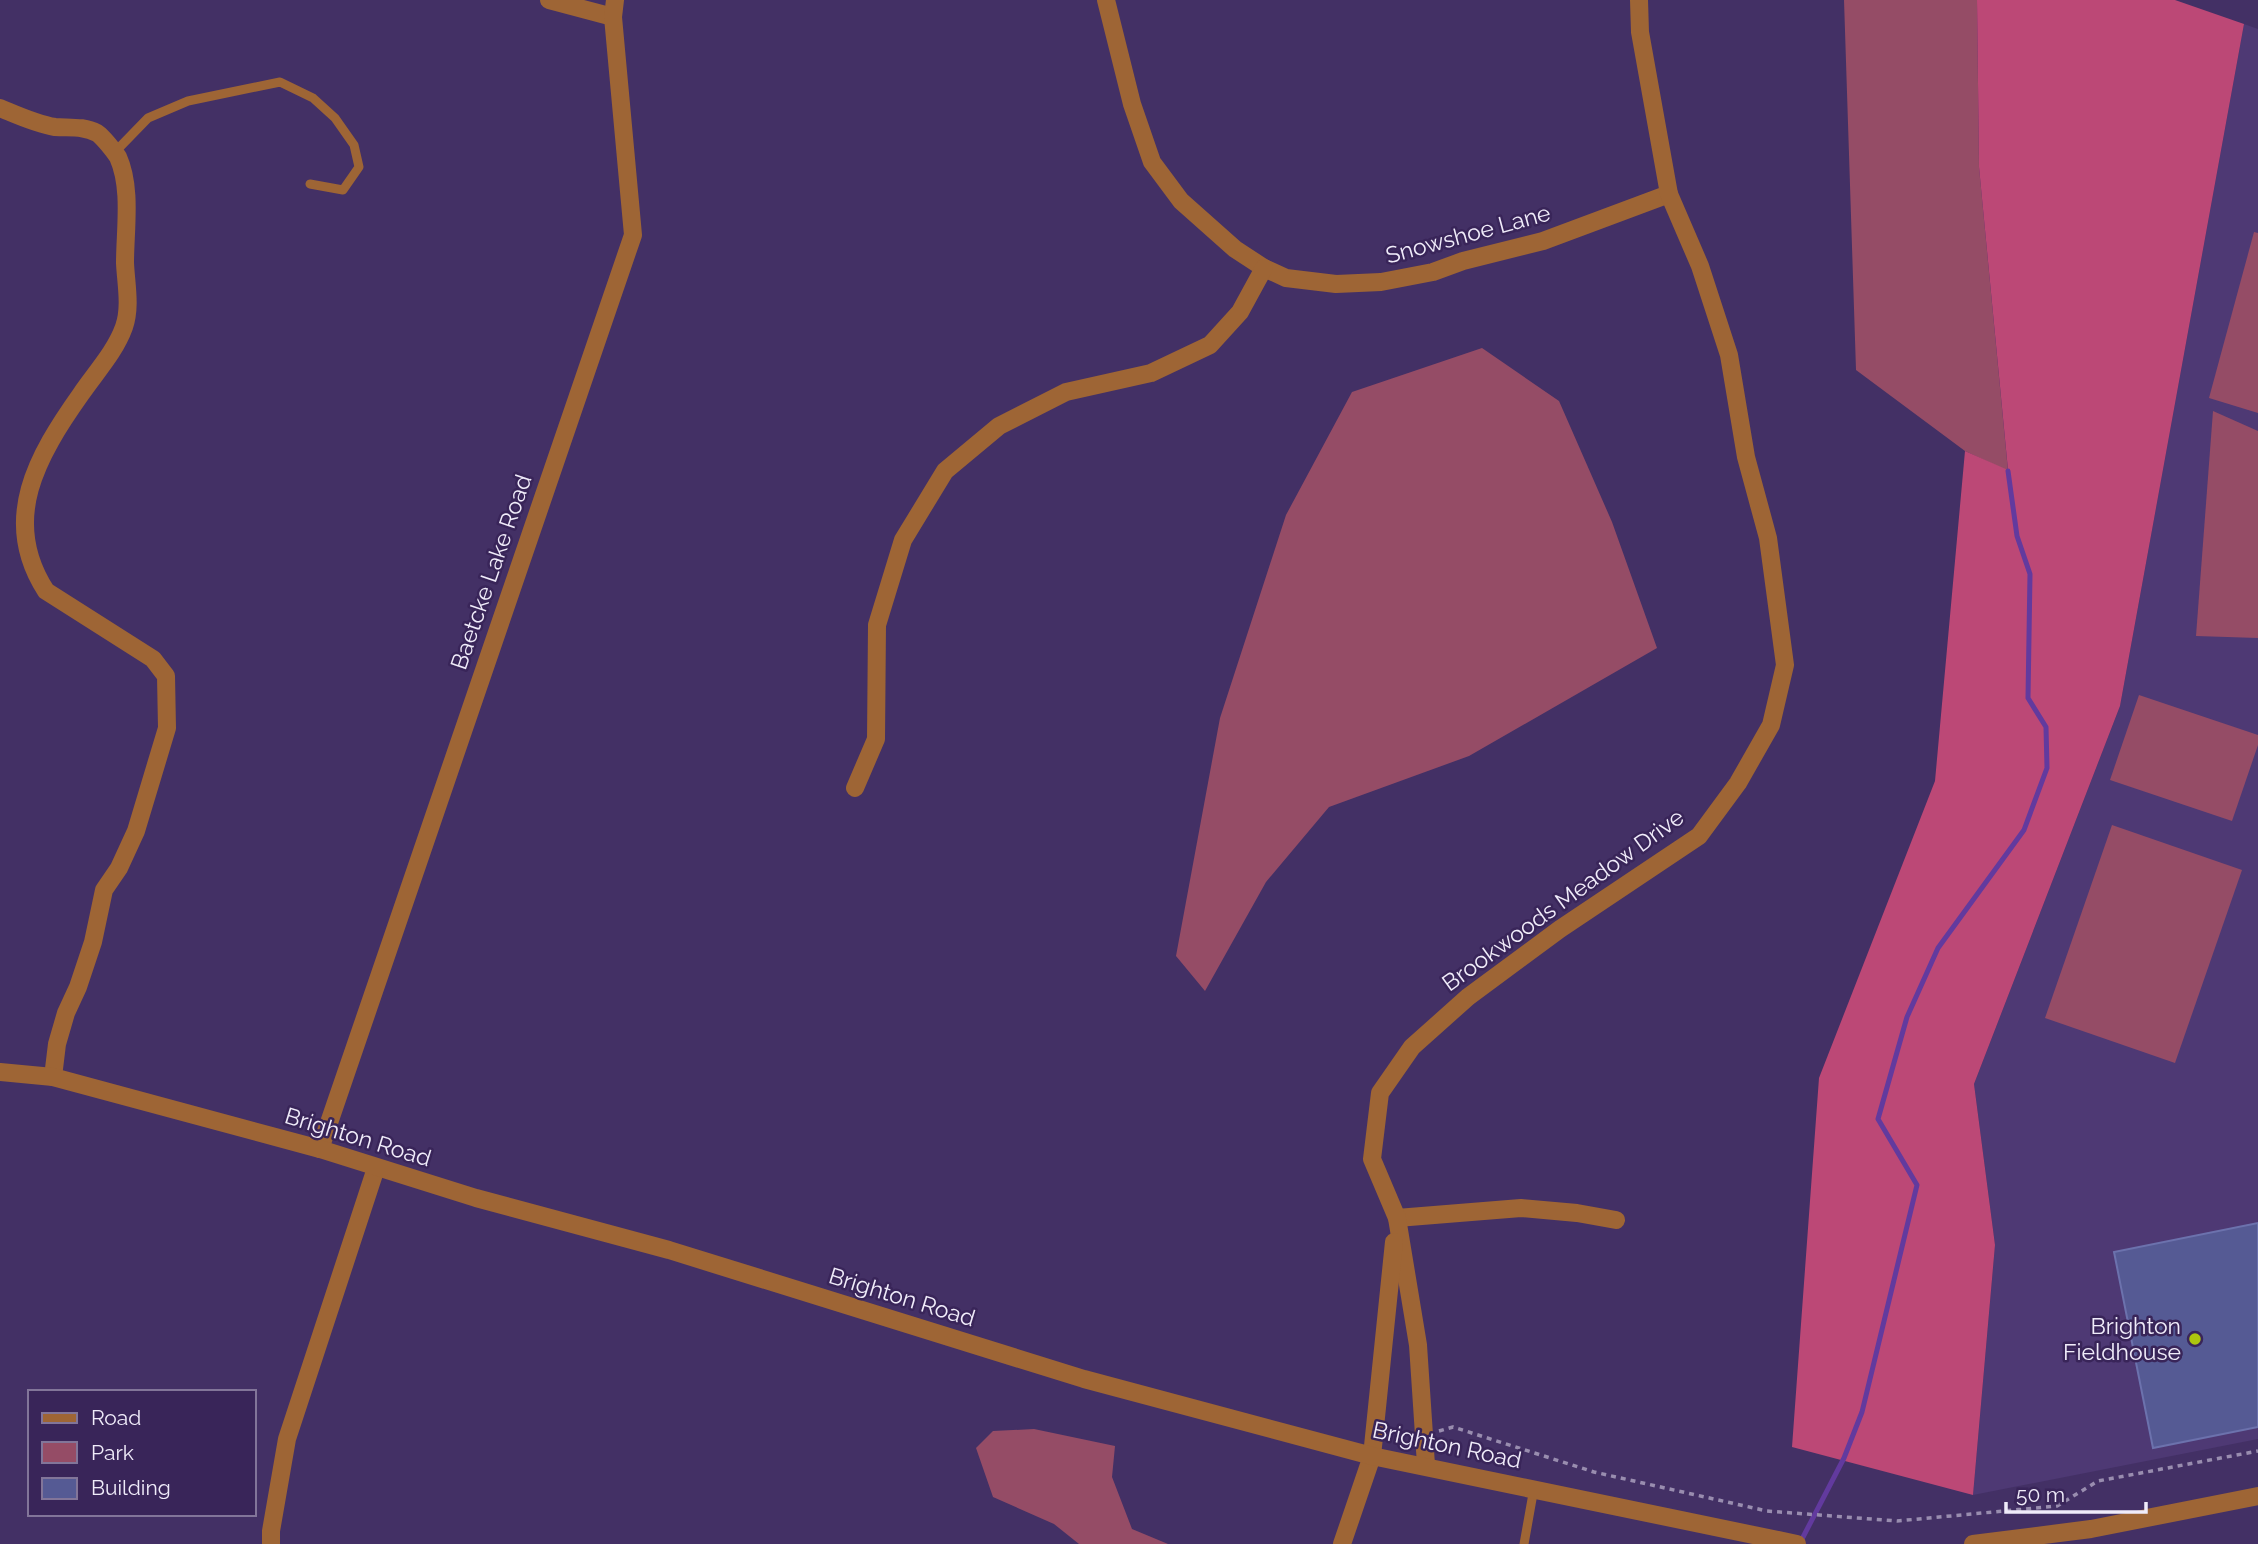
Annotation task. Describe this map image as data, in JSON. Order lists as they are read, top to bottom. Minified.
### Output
{"streets":{"street":["Snowshoe Lane","Baetcke Lake Road","Brookwoods Meadow Drive","Brighton Road"]},"crossings":[["Snowshoe Lane","Brookwoods Meadow Drive"],["Baetcke Lake Road","Brighton Road"],["Brookwoods Meadow Drive","Brighton Road"]],"places":["Brighton Fieldhouse"],"legend":["Road","Park","Building"],"scale_bar":"50 m"}
